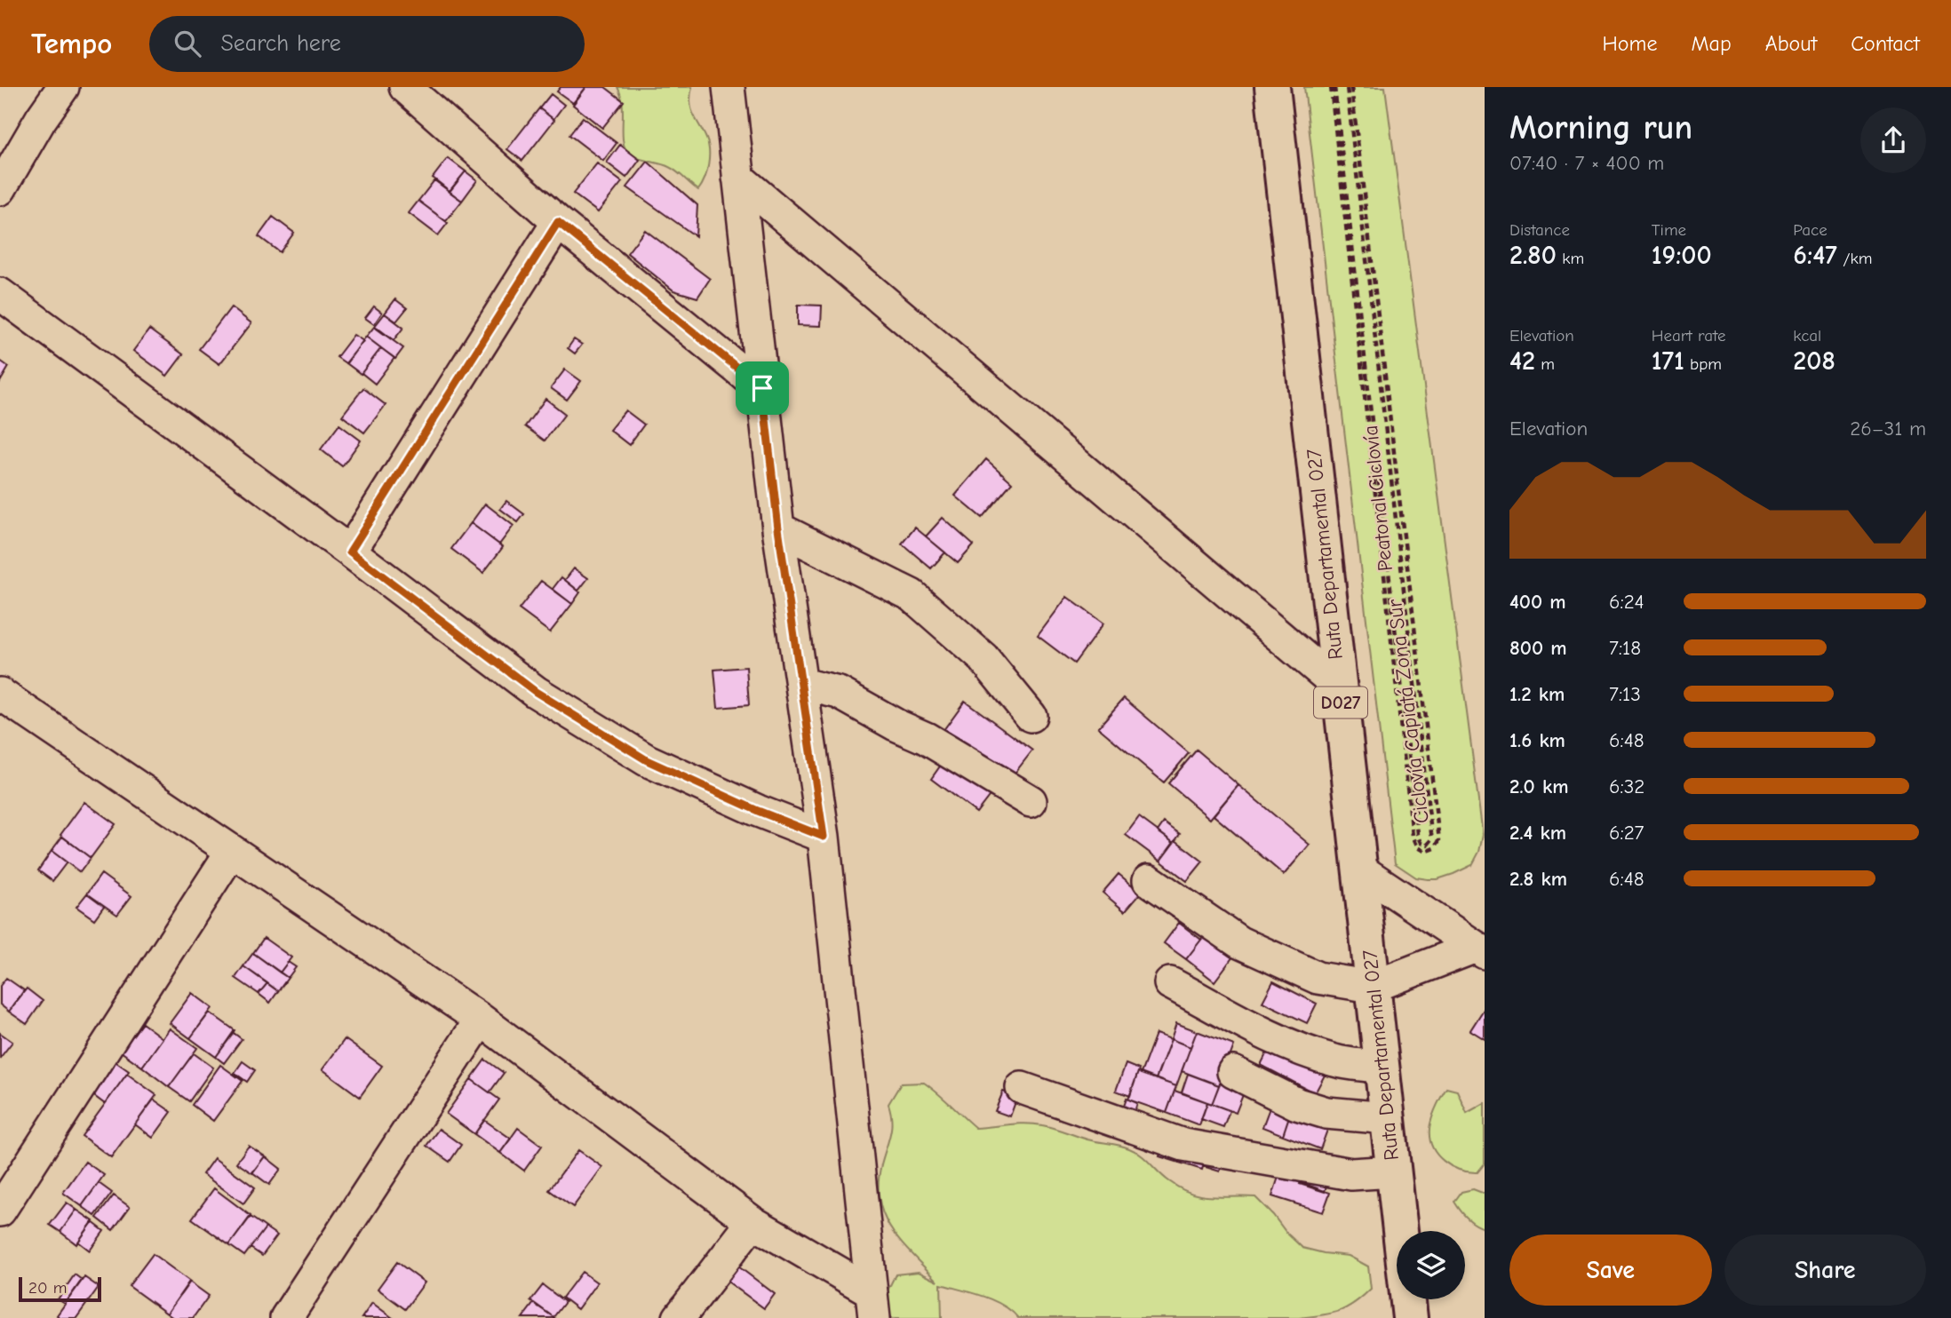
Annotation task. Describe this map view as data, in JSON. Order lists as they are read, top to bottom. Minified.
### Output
{"streets":{"main road":["Ruta Departamental 027","D027"],"path":["Peatonal Ciclovía","Ciclovía Capiatá Zona Sur"]},"crossings":[["Peatonal Ciclovía","Ciclovía Capiatá Zona Sur"]],"scale_bar":"20 m","page":{"header":"Tempo","search":"Search here","nav":["Home","Map","About","Contact"],"heading":["Morning run","07:40 · 7 × 400 m"],"stats":[["Distance","2.80 km"],["Time","19:00"],["Pace","6:47 /km"],["Elevation","42 m"],["Heart rate","171 bpm"],["kcal","208"]],"chart":["Elevation","26–31 m"],"list":[{"name":"400 m","note":"6:24"},{"name":"800 m","note":"7:18"},{"name":"1.2 km","note":"7:13"},{"name":"1.6 km","note":"6:48"},{"name":"2.0 km","note":"6:32"},{"name":"2.4 km","note":"6:27"},{"name":"2.8 km","note":"6:48"}],"buttons":["Save","Share"],"scale":"20 m"}}
